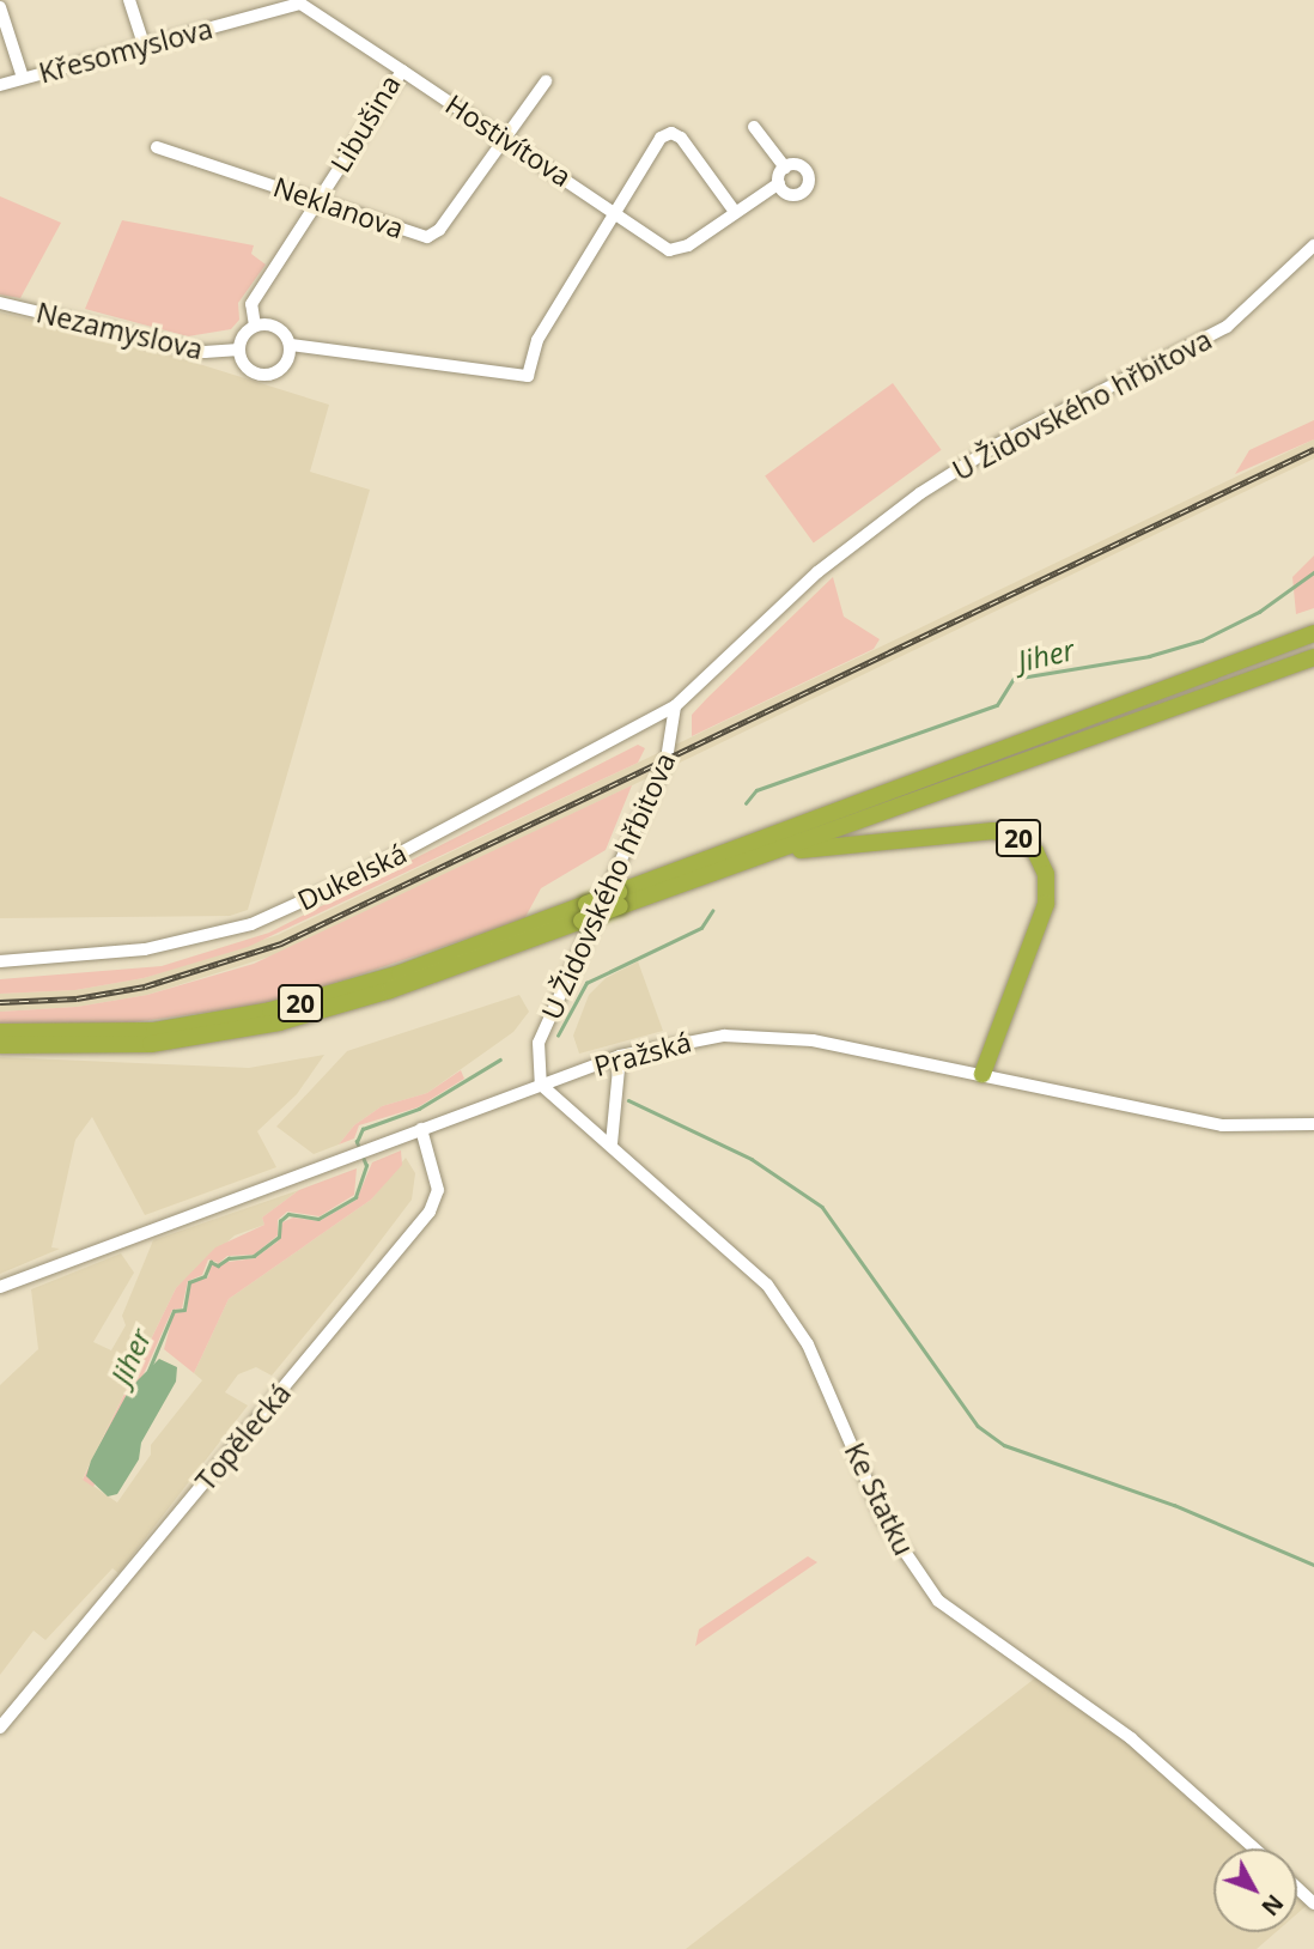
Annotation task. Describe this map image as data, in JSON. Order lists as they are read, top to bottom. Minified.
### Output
{"streets":{"highway":["20"],"street":["Křesomyslova","Libušina","Hostivítova","Neklanova","Nezamyslova","U Židovského hřbitova","Dukelská","Pražská","Topělecká","Ke Statku"]},"crossings":[["Křesomyslova","Libušina"],["Libušina","Hostivítova"],["Libušina","Neklanova"],["Libušina","Nezamyslova"],["Hostivítova","Neklanova"],["U Židovského hřbitova","Dukelská"],["U Židovského hřbitova","Pražská"],["U Židovského hřbitova","Ke Statku"],["20","Pražská"],["Pražská","Topělecká"],["Pražská","Ke Statku"]],"water":["Jiher"],"north":"bottom right"}
